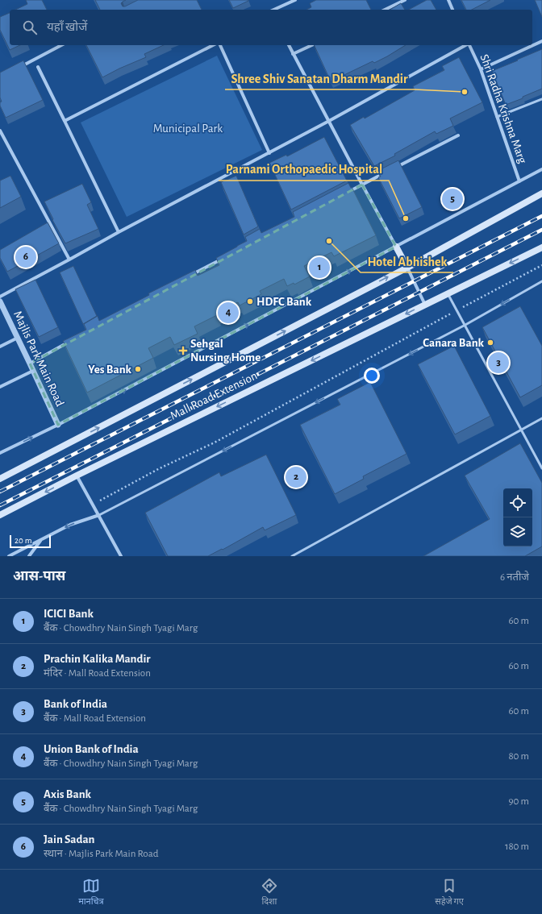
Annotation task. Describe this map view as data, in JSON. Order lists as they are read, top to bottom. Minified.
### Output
{"streets":{"main road":["Mall Road Extension"],"street":["Shri Radha Krishna Marg","Majlis Park Main Road"]},"parks":["Municipal Park"],"places":{"other":["Shree Shiv Sanatan Dharm Mandir","Parnami Orthopaedic Hospital","Hotel Abhishek","HDFC Bank","Canara Bank","Yes Bank"],"health":["Sehgal Nursing Home"]},"scale_bar":"20 m","page":{"search":"यहाँ खोजें","pins":["5","6","1","4","3","2"],"scale":"20 m","heading":["आस-पास","6 नतीजे"],"list":[{"mark":"1","name":"ICICI Bank","note":"बैंक · Chowdhry Nain Singh Tyagi Marg","value":"60 m"},{"mark":"2","name":"Prachin Kalika Mandir","note":"मंदिर · Mall Road Extension","value":"60 m"},{"mark":"3","name":"Bank of India","note":"बैंक · Mall Road Extension","value":"60 m"},{"mark":"4","name":"Union Bank of India","note":"बैंक · Chowdhry Nain Singh Tyagi Marg","value":"80 m"},{"mark":"5","name":"Axis Bank","note":"बैंक · Chowdhry Nain Singh Tyagi Marg","value":"90 m"},{"mark":"6","name":"Jain Sadan","note":"स्थान · Majlis Park Main Road","value":"180 m"}],"nav":["मानचित्र","दिशा","सहेजे गए"]}}
